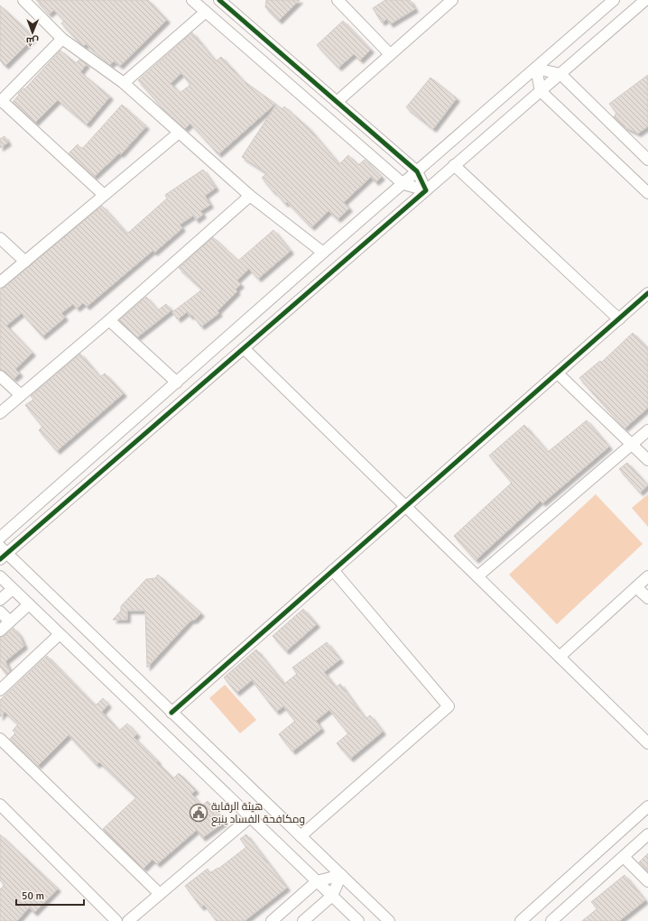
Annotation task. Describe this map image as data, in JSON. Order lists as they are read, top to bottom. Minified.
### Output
{"places":{"public building":["هيئة الرقابة ومكافحة الفساد ينبع"]},"scale_bar":"50 m","north":"bottom"}
